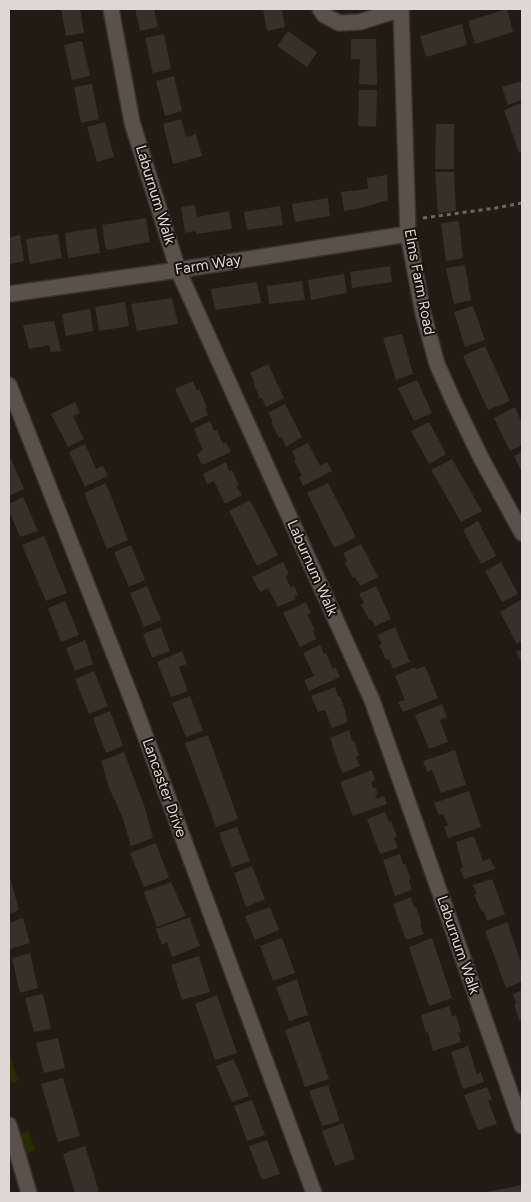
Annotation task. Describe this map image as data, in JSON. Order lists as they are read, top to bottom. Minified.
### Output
{"streets":{"street":["Laburnum Walk","Farm Way","Elms Farm Road","Lancaster Drive"]},"crossings":[["Laburnum Walk","Farm Way"],["Farm Way","Elms Farm Road"]]}
